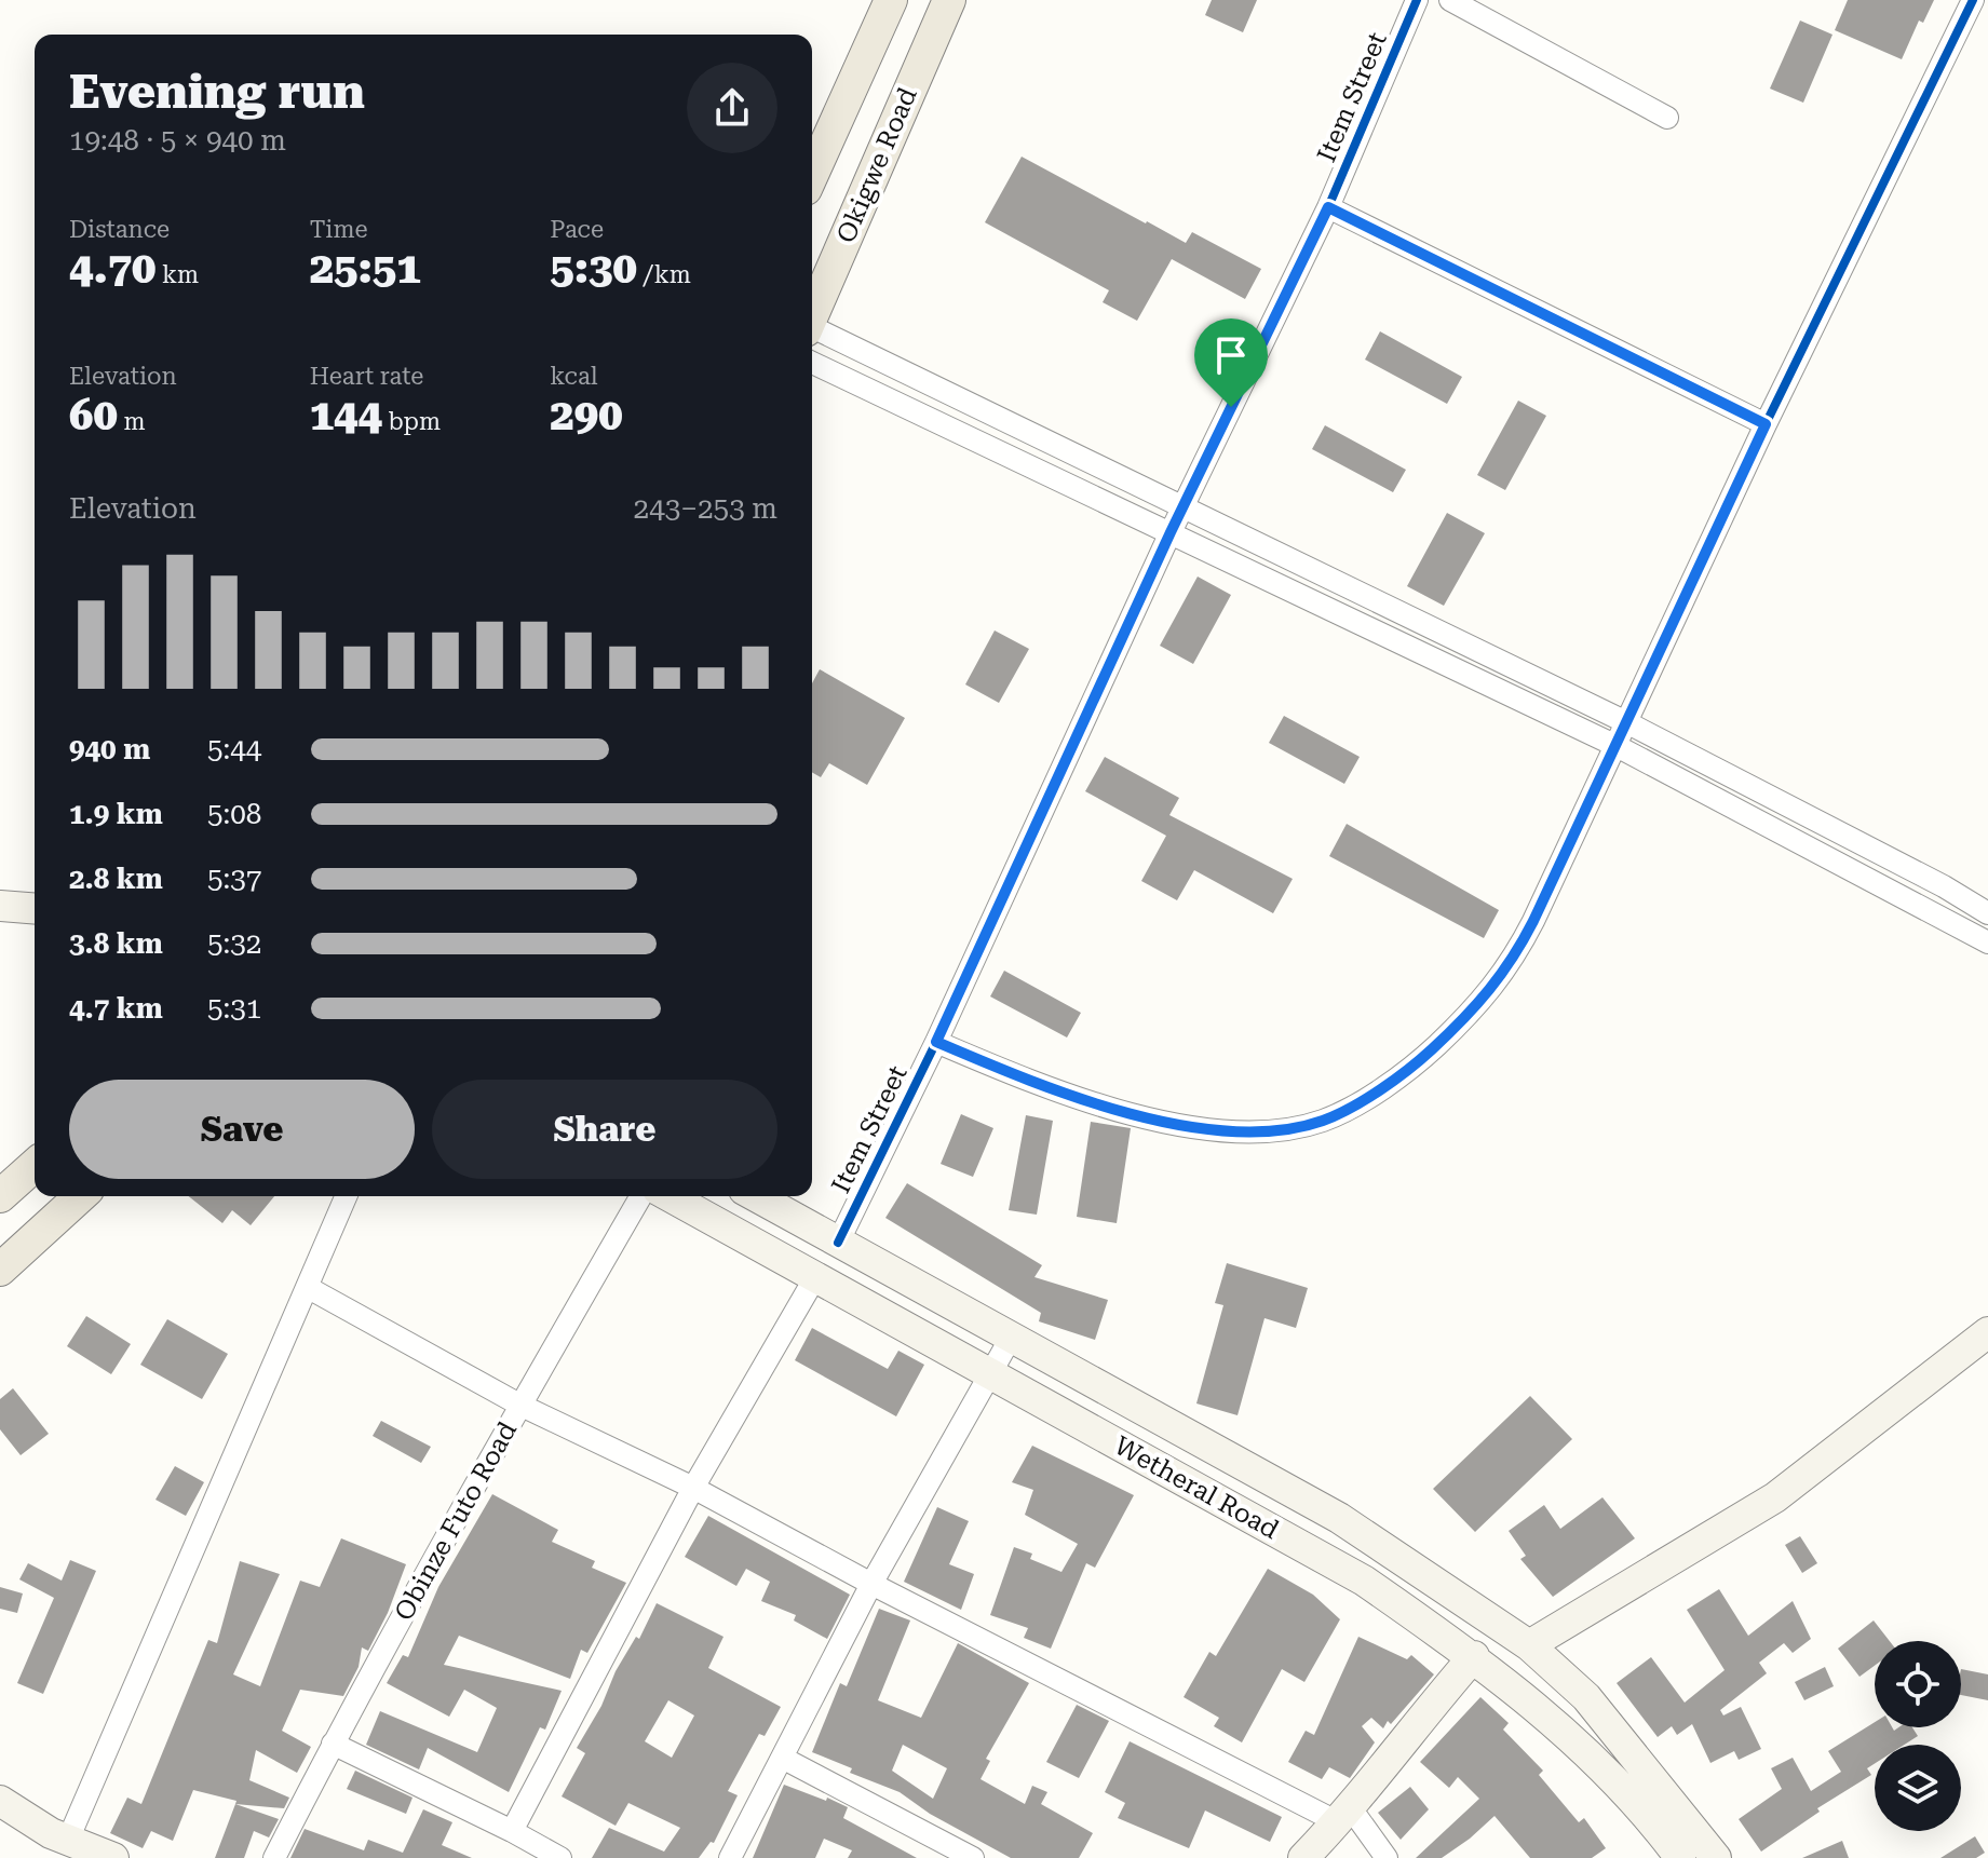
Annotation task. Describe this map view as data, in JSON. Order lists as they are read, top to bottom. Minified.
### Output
{"streets":{"main road":["Okigwe Road","Wetheral Road"],"street":["Item Street","Obinze Futo Road"]},"crossings":[["Item Street","Wetheral Road"]],"page":{"heading":["Evening run","19:48 · 5 × 940 m"],"stats":[["Distance","4.70 km"],["Time","25:51"],["Pace","5:30 /km"],["Elevation","60 m"],["Heart rate","144 bpm"],["kcal","290"]],"chart":["Elevation","243–253 m"],"list":[{"name":"940 m","note":"5:44"},{"name":"1.9 km","note":"5:08"},{"name":"2.8 km","note":"5:37"},{"name":"3.8 km","note":"5:32"},{"name":"4.7 km","note":"5:31"}],"buttons":["Save","Share"]}}
